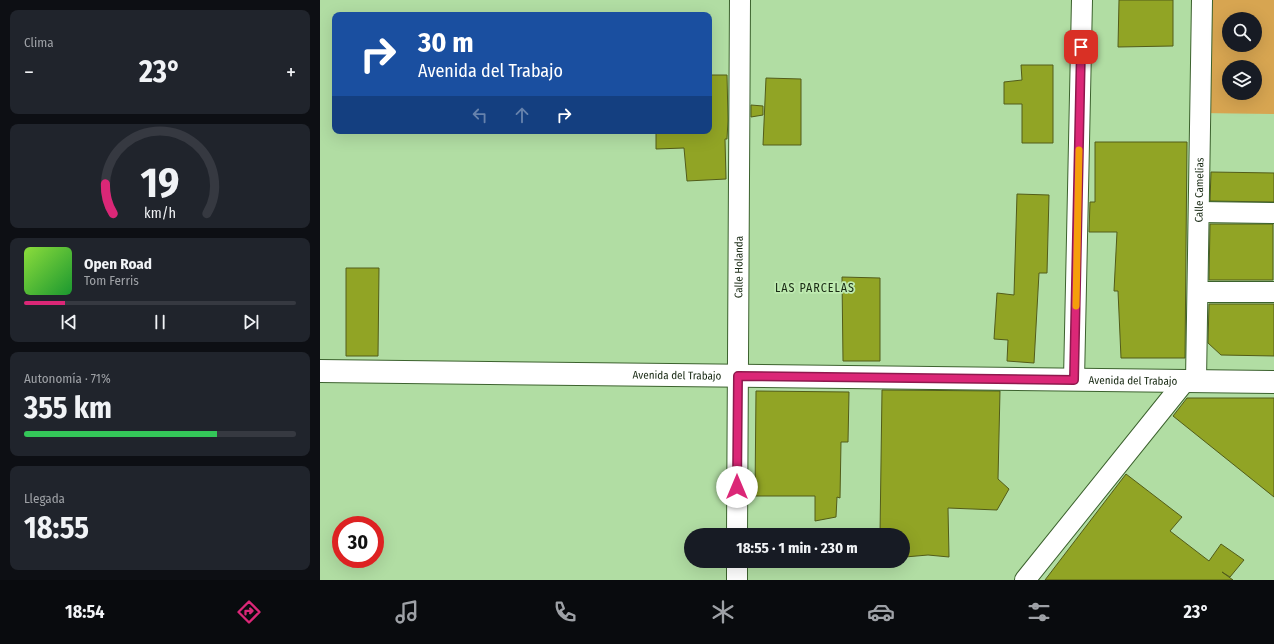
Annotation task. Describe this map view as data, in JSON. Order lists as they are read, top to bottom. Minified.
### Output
{"streets":{"street":["Calle Camelias","Calle Holanda","Avenida del Trabajo"]},"crossings":[["Calle Camelias","Avenida del Trabajo"],["Calle Holanda","Avenida del Trabajo"]],"districts":["LAS PARCELAS"],"page":{"tile":["Clima",["Autonomía · 71%","355 km"],["Llegada","18:55"]],"turn":["30 m","Avenida del Trabajo"],"heat":["−","23°","+"],"song":["Open Road","Tom Ferris"],"limit":"30","trip":"18:55 · 1 min · 230 m","tabs":["18:54","23°"],"gauge":["19","km/h"]}}
